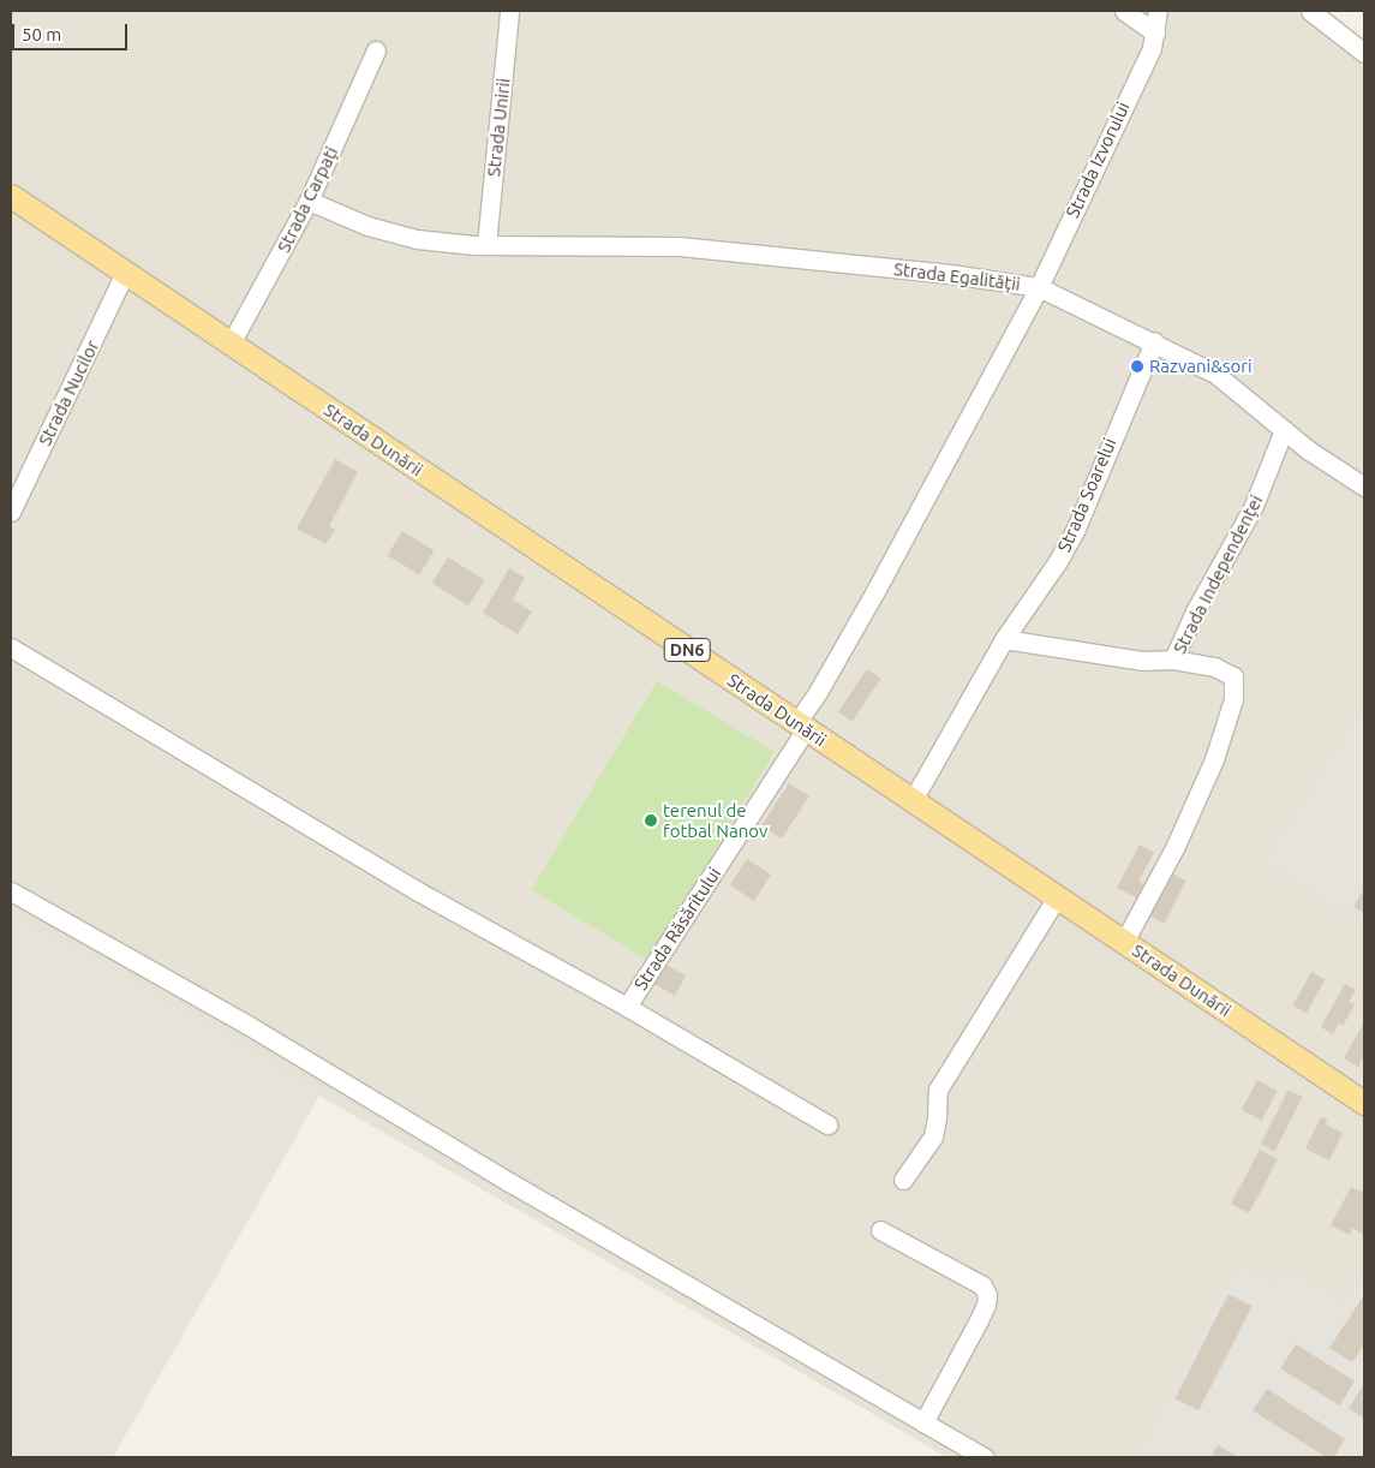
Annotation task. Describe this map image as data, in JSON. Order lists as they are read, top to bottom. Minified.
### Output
{"streets":{"main road":["Strada Dunării","DN6"],"street":["Strada Unirii","Strada Izvorului","Strada Carpați","Strada Egalității","Strada Nucilor","Strada Soarelui","Strada Independenței","Strada Răsăritului"]},"crossings":[["Strada Unirii","Strada Egalității"],["Strada Izvorului","Strada Egalității"],["Strada Carpați","Strada Egalității"],["Strada Carpați","Strada Dunării"],["Strada Egalității","Strada Dunării"],["Strada Egalității","Strada Răsăritului"],["Strada Nucilor","Strada Dunării"],["Strada Dunării","Strada Soarelui"],["Strada Dunării","Strada Independenței"],["Strada Dunării","Strada Răsăritului"]],"places":["Razvani&sori","terenul de fotbal Nanov"],"scale_bar":"50 m"}
